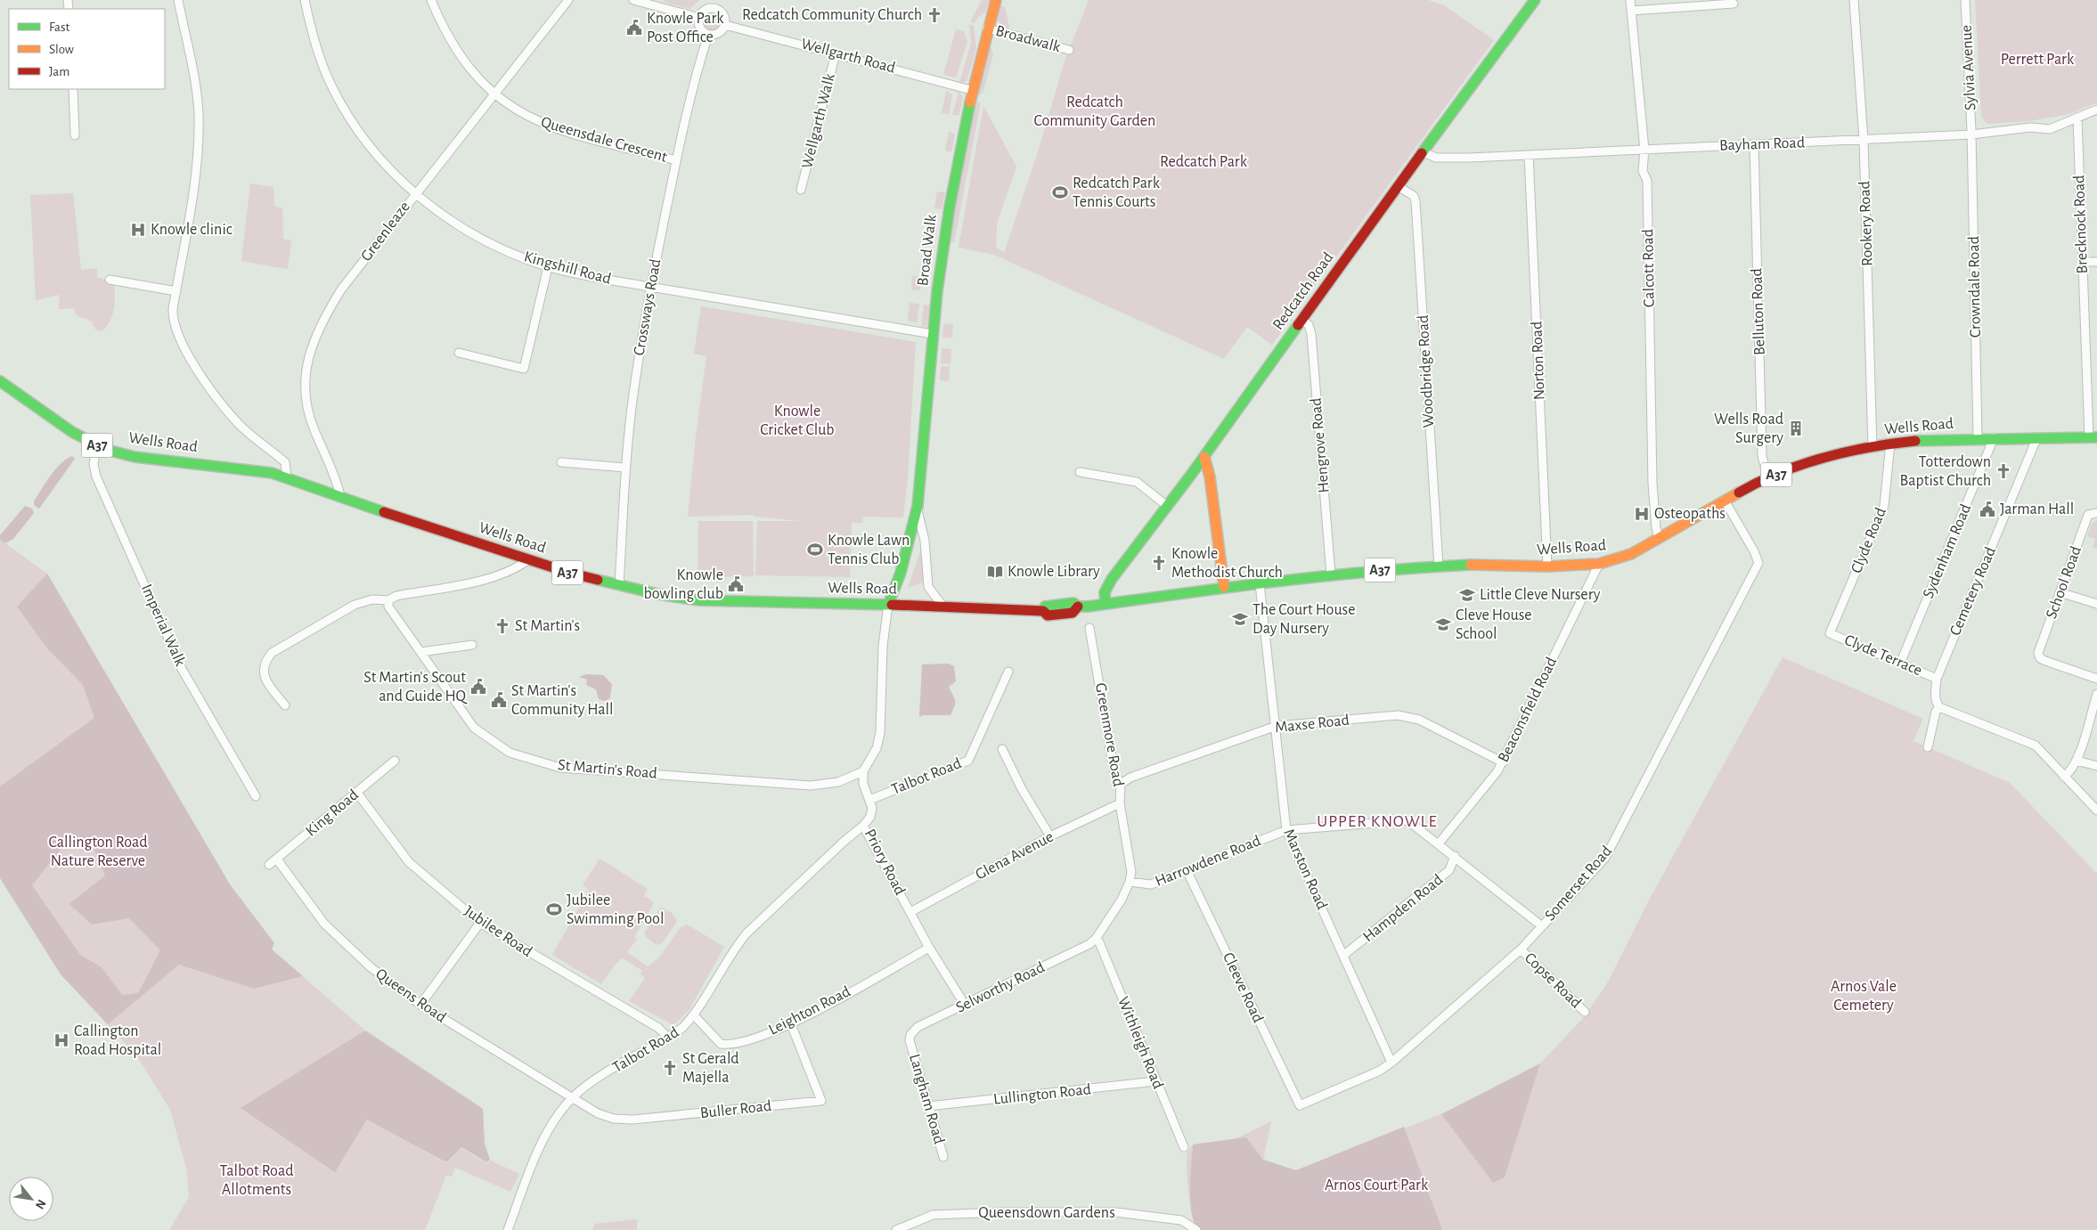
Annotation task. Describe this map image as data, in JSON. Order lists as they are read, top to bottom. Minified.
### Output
{"streets":{"main road":["Broad Walk","Redcatch Road","Wells Road","A37"],"street":["Broadwalk","Wellgarth Road","Sylvia Avenue","Wellgarth Walk","Queensdale Crescent","Bayham Road","Rookery Road","Brecknock Road","Greenleaze","Kingshill Road","Calcott Road","Crowndale Road","Crossways Road","Belluton Road","Norton Road","Woodbridge Road","Hengrove Road","Clyde Road","Sydenham Road","School Road","Cemetery Road","Imperial Walk","Clyde Terrace","Beaconsfield Road","Maxse Road","Greenmore Road","St Martin's Road","Talbot Road","King Road","Glena Avenue","Harrowdene Road","Priory Road","Marston Road","Somerset Road","Hampden Road","Jubilee Road","Copse Road","Selworthy Road","Cleeve Road","Queens Road","Leighton Road","Withleigh Road","Lullington Road","Langham Road","Buller Road","Queensdown Gardens"]},"crossings":[["Broadwalk","Broad Walk"],["Wellgarth Road","Wellgarth Walk"],["Wellgarth Road","Broad Walk"],["Wellgarth Road","Crossways Road"],["Sylvia Avenue","Bayham Road"],["Sylvia Avenue","Crowndale Road"],["Queensdale Crescent","Greenleaze"],["Queensdale Crescent","Crossways Road"],["Bayham Road","Rookery Road"],["Bayham Road","Brecknock Road"],["Bayham Road","Calcott Road"],["Bayham Road","Crowndale Road"],["Bayham Road","Redcatch Road"],["Bayham Road","Belluton Road"],["Bayham Road","Norton Road"],["Rookery Road","Wells Road"],["Brecknock Road","Wells Road"],["Greenleaze","Kingshill Road"],["Greenleaze","Wells Road"],["Broad Walk","Kingshill Road"],["Broad Walk","Wells Road"],["Kingshill Road","Crossways Road"],["Calcott Road","Wells Road"],["Crowndale Road","Wells Road"],["Redcatch Road","Woodbridge Road"],["Redcatch Road","Wells Road"],["Redcatch Road","Hengrove Road"],["Crossways Road","Wells Road"],["Belluton Road","Wells Road"],["Norton Road","Wells Road"],["Woodbridge Road","Wells Road"],["Wells Road","Hengrove Road"],["Wells Road","Clyde Road"],["Wells Road","Sydenham Road"],["Wells Road","Cemetery Road"],["Wells Road","Imperial Walk"],["Wells Road","Beaconsfield Road"],["Wells Road","Marston Road"],["Wells Road","Somerset Road"],["Clyde Road","Clyde Terrace"],["Sydenham Road","Clyde Terrace"],["Cemetery Road","Clyde Terrace"],["Beaconsfield Road","Maxse Road"],["Beaconsfield Road","Harrowdene Road"],["Maxse Road","Greenmore Road"],["Maxse Road","Marston Road"],["Greenmore Road","Glena Avenue"],["Greenmore Road","Harrowdene Road"],["Greenmore Road","Selworthy Road"],["Greenmore Road","Withleigh Road"],["St Martin's Road","Priory Road"],["Talbot Road","Priory Road"],["Talbot Road","Jubilee Road"],["Talbot Road","Queens Road"],["Talbot Road","Leighton Road"],["Talbot Road","Buller Road"],["King Road","Jubilee Road"],["King Road","Queens Road"],["Glena Avenue","Priory Road"],["Harrowdene Road","Marston Road"],["Harrowdene Road","Somerset Road"],["Harrowdene Road","Hampden Road"],["Harrowdene Road","Cleeve Road"],["Priory Road","Selworthy Road"],["Priory Road","Leighton Road"],["Marston Road","Somerset Road"],["Marston Road","Hampden Road"],["Somerset Road","Copse Road"],["Somerset Road","Cleeve Road"],["Selworthy Road","Withleigh Road"],["Selworthy Road","Langham Road"],["Queens Road","Buller Road"],["Leighton Road","Buller Road"],["Withleigh Road","Lullington Road"],["Lullington Road","Langham Road"]],"districts":["UPPER KNOWLE"],"parks":["Perrett Park","Redcatch Community Garden","Redcatch Park","Knowle Cricket Club","Callington Road Nature Reserve","Arnos Vale Cemetery","Talbot Road Allotments","Arnos Court Park"],"places":{"church":["Redcatch Community Church","Totterdown Baptist Church","Knowle Methodist Church","St Martin's","St Gerald Majella"],"public building":["Knowle Park Post Office","Jarman Hall","Knowle bowling club","St Martin's Scout and Guide HQ","St Martin's Community Hall"],"sports":["Redcatch Park Tennis Courts","Knowle Lawn Tennis Club","Jubilee Swimming Pool"],"hospital":["Knowle clinic","Osteopaths","Callington Road Hospital"],"building":["Wells Road Surgery"],"library":["Knowle Library"],"school or university":["Little Cleve Nursery","The Court House Day Nursery","Cleve House School"]},"legend":["Fast","Slow","Jam"],"north":"bottom right"}
